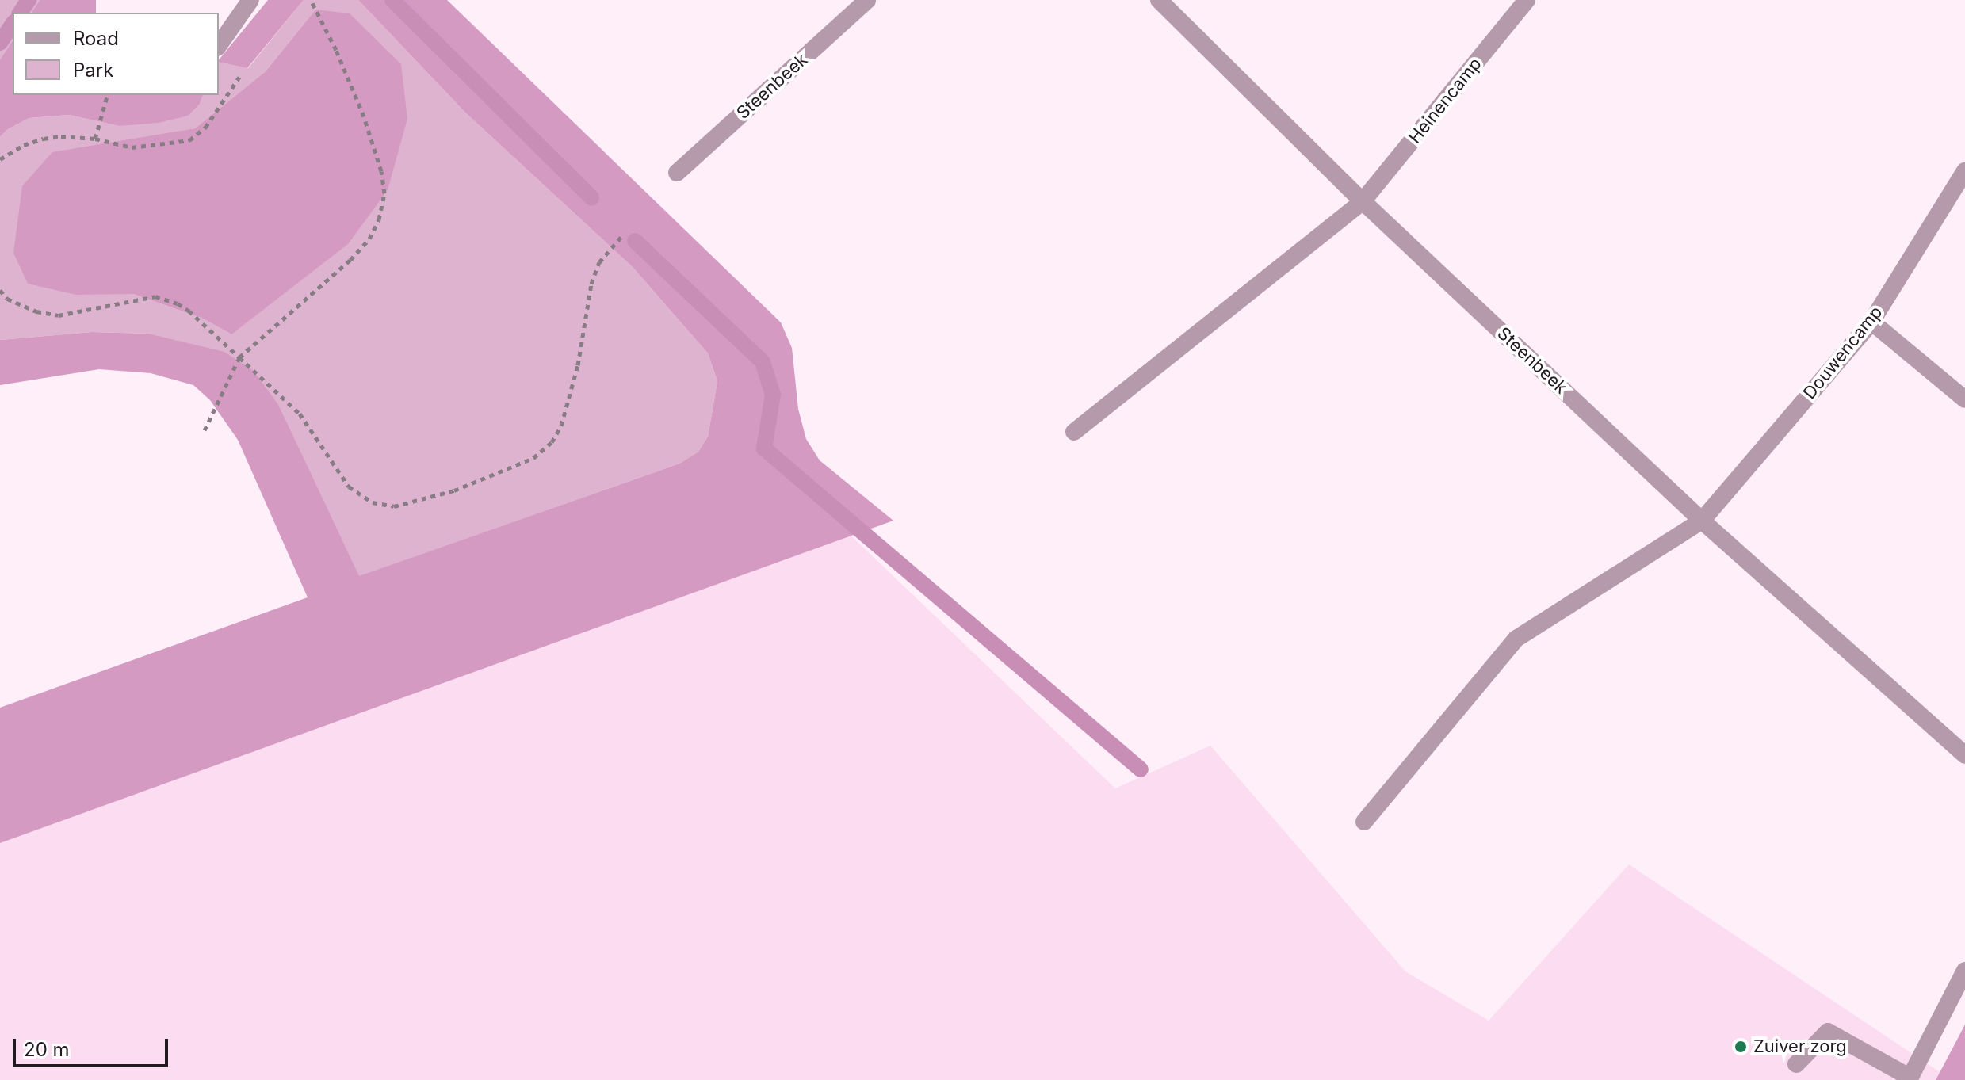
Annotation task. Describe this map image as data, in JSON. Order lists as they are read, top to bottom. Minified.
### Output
{"streets":{"street":["Steenbeek","Heinencamp","Douwencamp"]},"crossings":[["Steenbeek","Heinencamp"],["Steenbeek","Douwencamp"]],"places":["Zuiver zorg"],"legend":["Road","Park"],"scale_bar":"20 m"}
